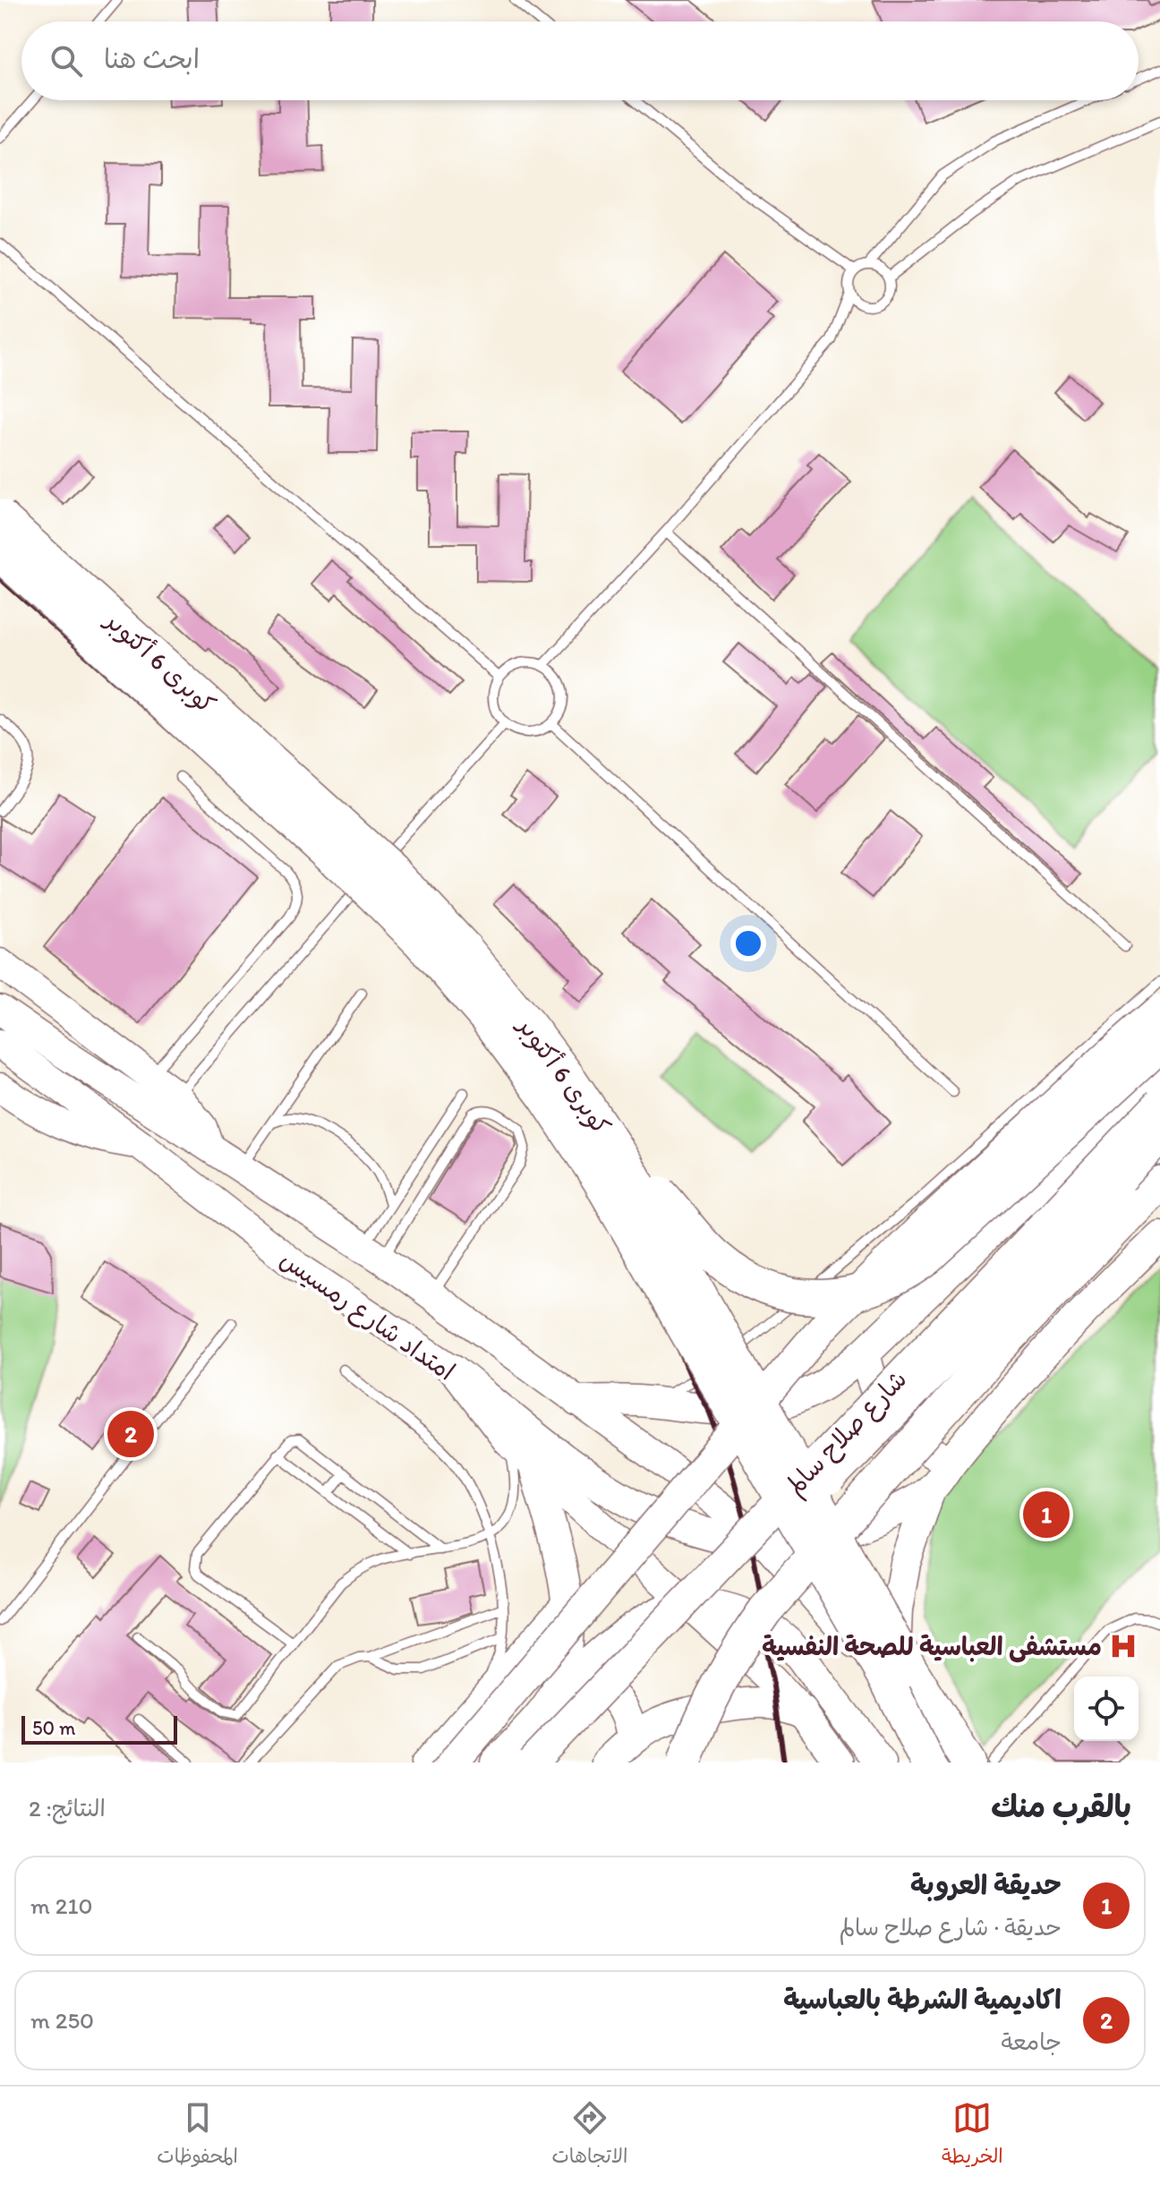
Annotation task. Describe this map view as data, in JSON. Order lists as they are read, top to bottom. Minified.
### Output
{"streets":{"highway":["كوبرى 6 أكتوبر","شارع صلاح سالم"],"main road":["امتداد شارع رمسيس"]},"places":{"hospital":["مستشفى العباسية للصحة النفسية"]},"scale_bar":"50 m","page":{"search":"ابحث هنا","pins":["2","1"],"scale":"50 m","heading":["بالقرب منك","النتائج: 2"],"list":[{"mark":"1","name":"حديقة العروبة","note":"حديقة · شارع صلاح سالم","value":"210 m"},{"mark":"2","name":"اكاديمية الشرطة بالعباسية","note":"جامعة","value":"250 m"}],"nav":["الخريطة","الاتجاهات","المحفوظات"]}}
